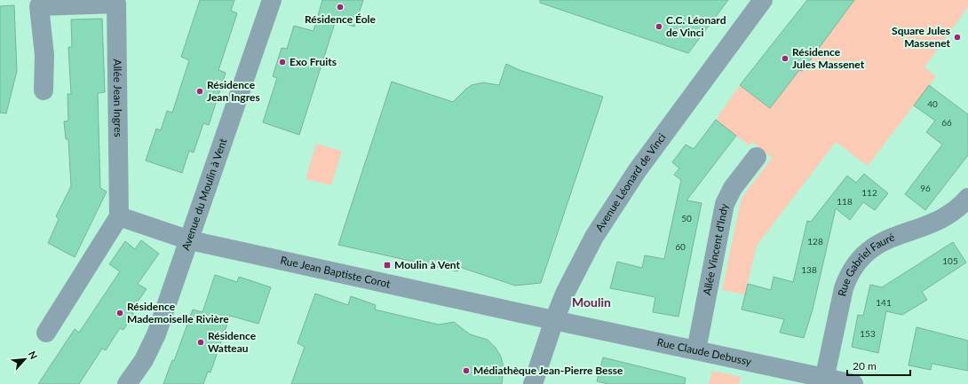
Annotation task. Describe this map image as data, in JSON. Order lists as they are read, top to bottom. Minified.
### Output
{"streets":{"street":["Allée Jean Ingres","Avenue Léonard de Vinci","Avenue du Moulin à Vent","Allée Vincent d'Indy","Rue Gabriel Fauré","Rue Jean Baptiste Corot","Rue Claude Debussy"]},"crossings":[["Allée Jean Ingres","Rue Jean Baptiste Corot"],["Avenue Léonard de Vinci","Rue Jean Baptiste Corot"],["Avenue Léonard de Vinci","Rue Claude Debussy"],["Avenue du Moulin à Vent","Rue Jean Baptiste Corot"],["Allée Vincent d'Indy","Rue Claude Debussy"],["Rue Gabriel Fauré","Rue Claude Debussy"],["Rue Jean Baptiste Corot","Rue Claude Debussy"]],"districts":["Moulin"],"places":{"other":["Résidence Éole","C.C. Léonard de Vinci","Square Jules Massenet","Résidence Jules Massenet","Exo Fruits","Résidence Jean Ingres","Résidence Mademoiselle Rivière","Résidence Watteau","Médiathèque Jean-Pierre Besse"],"transit":["Moulin à Vent"]},"house_numbers":["40","66","96","112","118","50","128","60","105","138","141","153"],"scale_bar":"20 m","north":"top right"}
